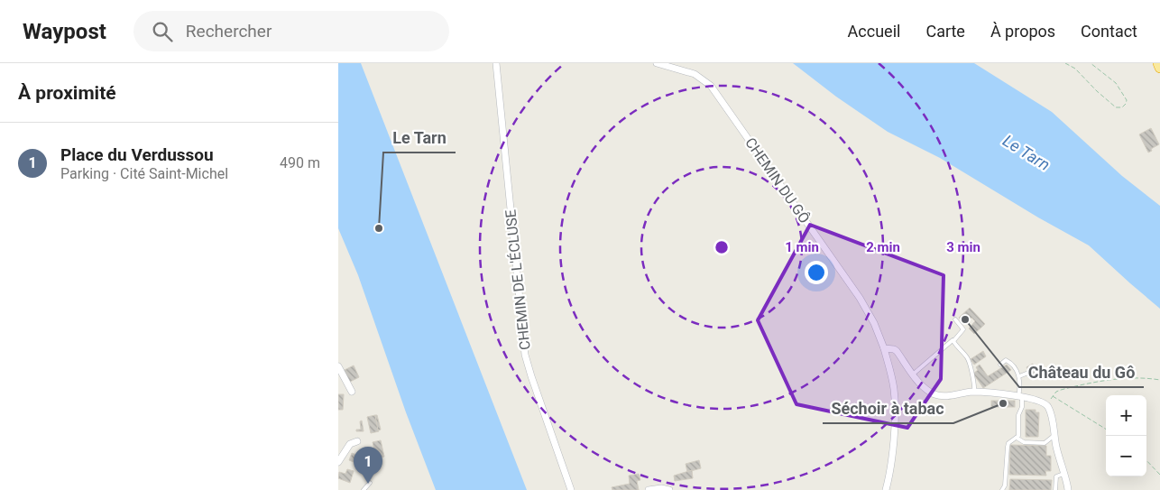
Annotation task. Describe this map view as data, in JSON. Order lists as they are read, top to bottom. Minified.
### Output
{"streets":{"street":["CHEMIN DU GÔ","CHEMIN DE L'ÉCLUSE"]},"water":["Le Tarn"],"places":["Le Tarn","Château du Gô","Séchoir à tabac"],"page":{"header":"Waypost","search":"Rechercher","nav":["Accueil","Carte","À propos","Contact"],"heading":"À proximité","list":[{"mark":"1","name":"Place du Verdussou","note":"Parking · Cité Saint-Michel","value":"490 m"}],"map_buttons":["+","−"],"pins":"1"},"rings":["1 min","2 min","3 min"]}
